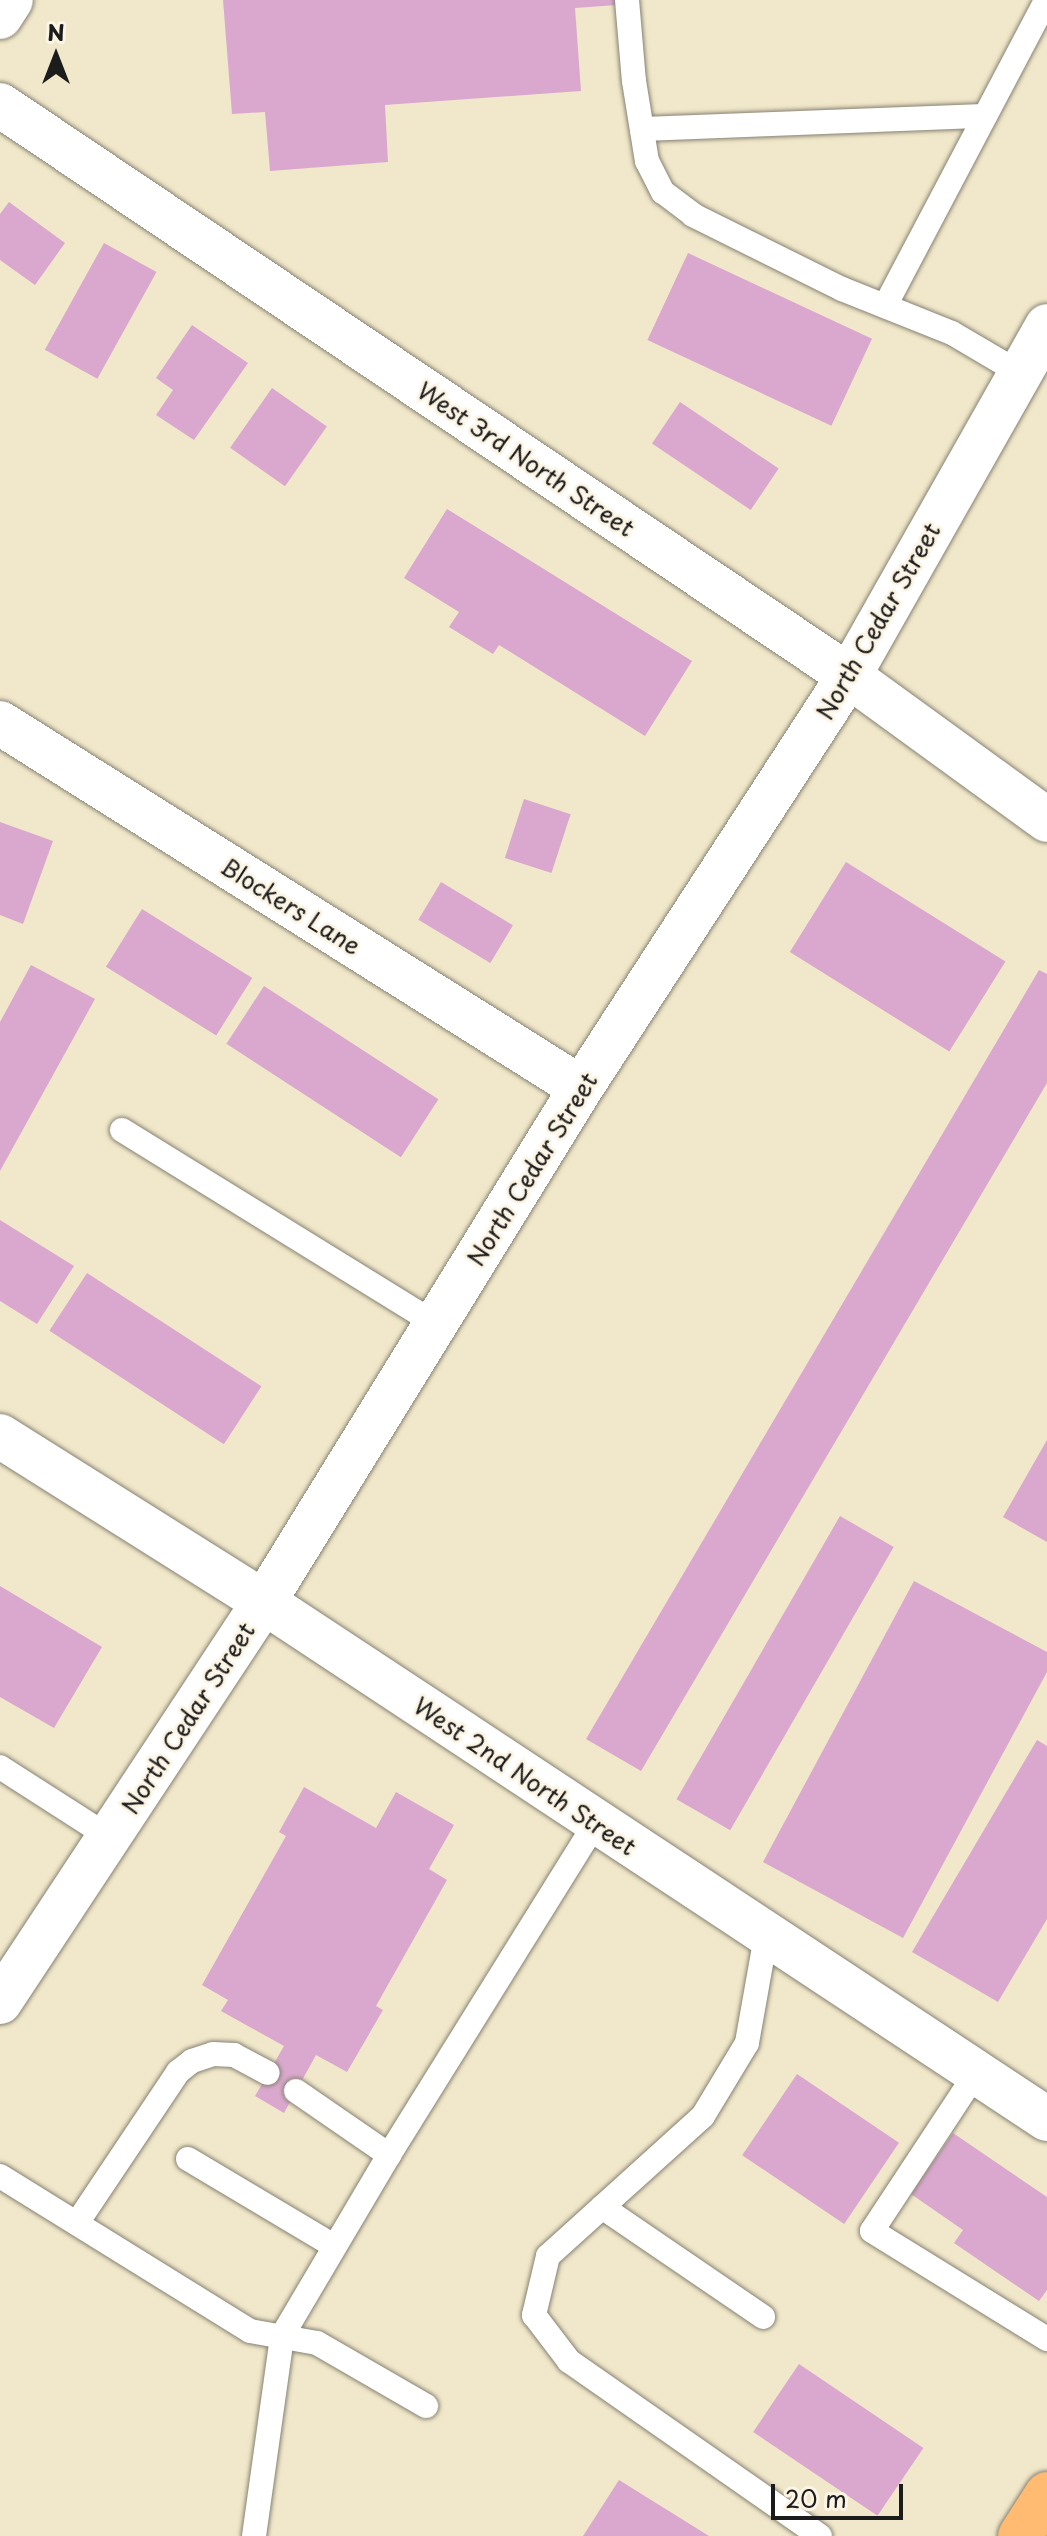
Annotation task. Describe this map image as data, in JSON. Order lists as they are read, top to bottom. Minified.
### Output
{"streets":{"street":["West 3rd North Street","North Cedar Street","Blockers Lane","West 2nd North Street"]},"crossings":[["West 3rd North Street","North Cedar Street"],["North Cedar Street","Blockers Lane"],["North Cedar Street","West 2nd North Street"]],"scale_bar":"20 m","north":"top"}
